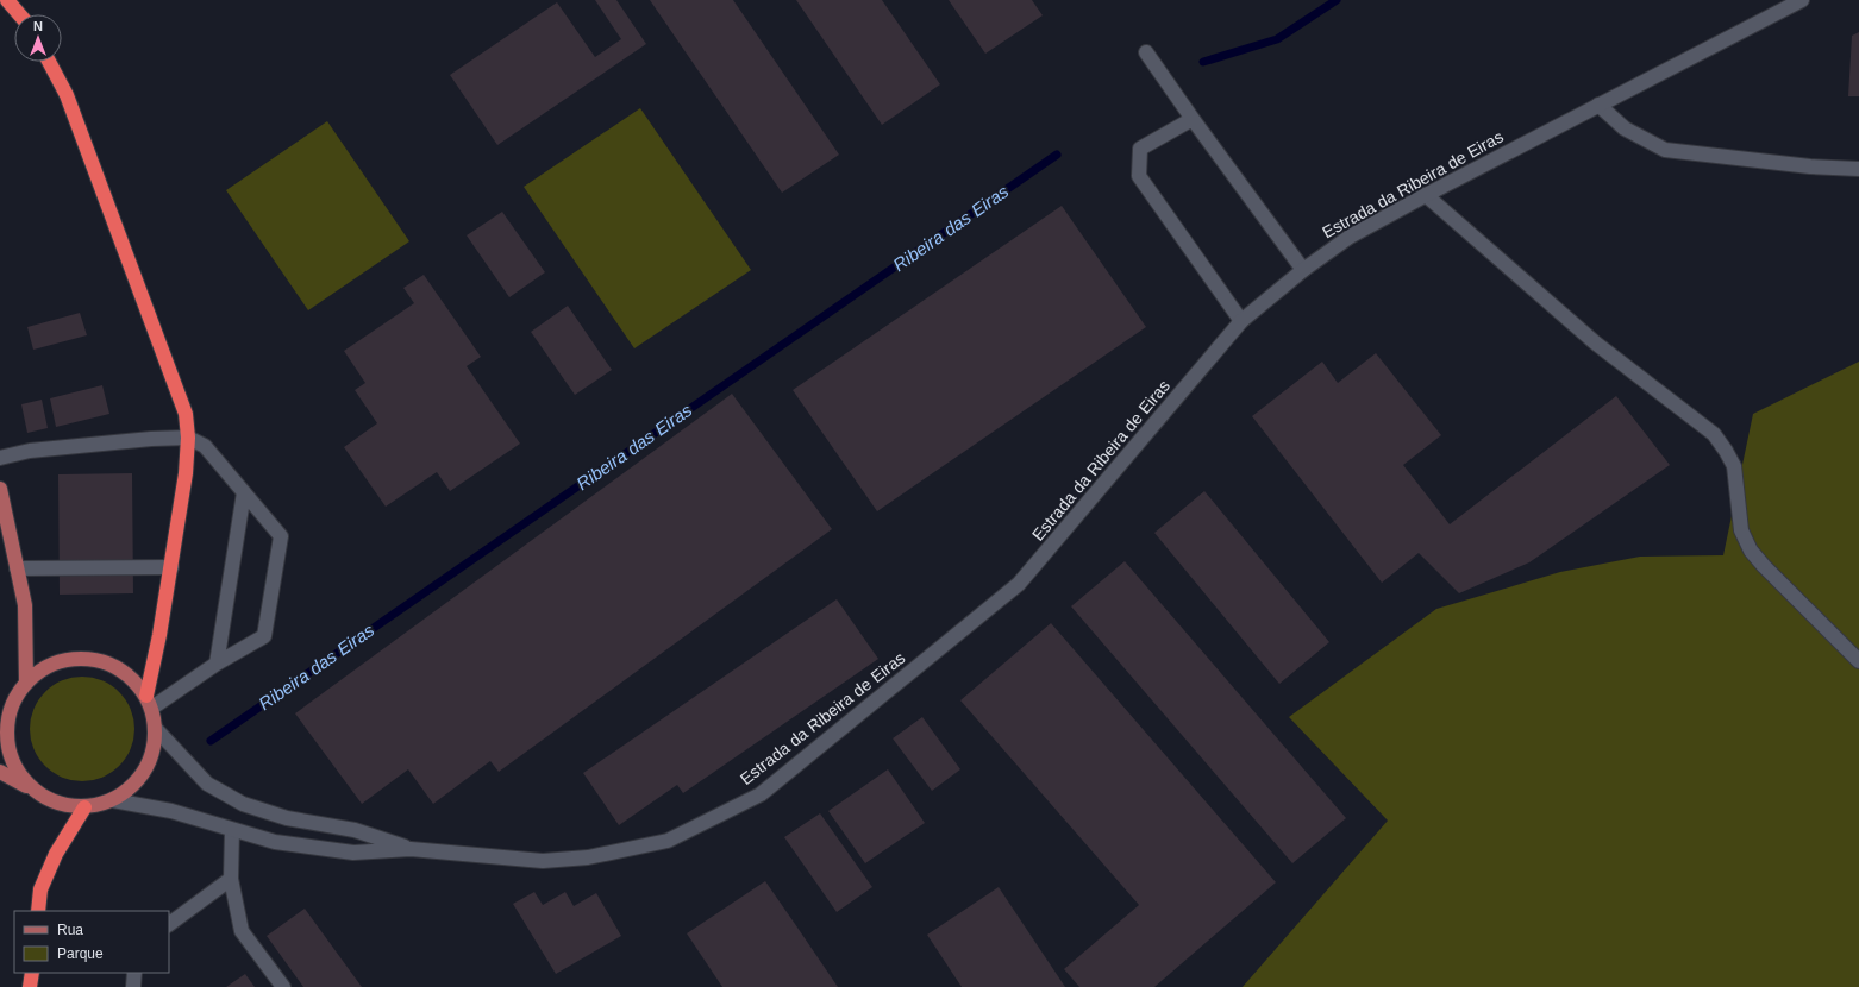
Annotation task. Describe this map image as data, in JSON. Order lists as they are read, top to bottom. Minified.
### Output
{"streets":{"street":["Estrada da Ribeira de Eiras"]},"water":["Ribeira das Eiras"],"legend":["Rua","Parque"],"north":"top"}
